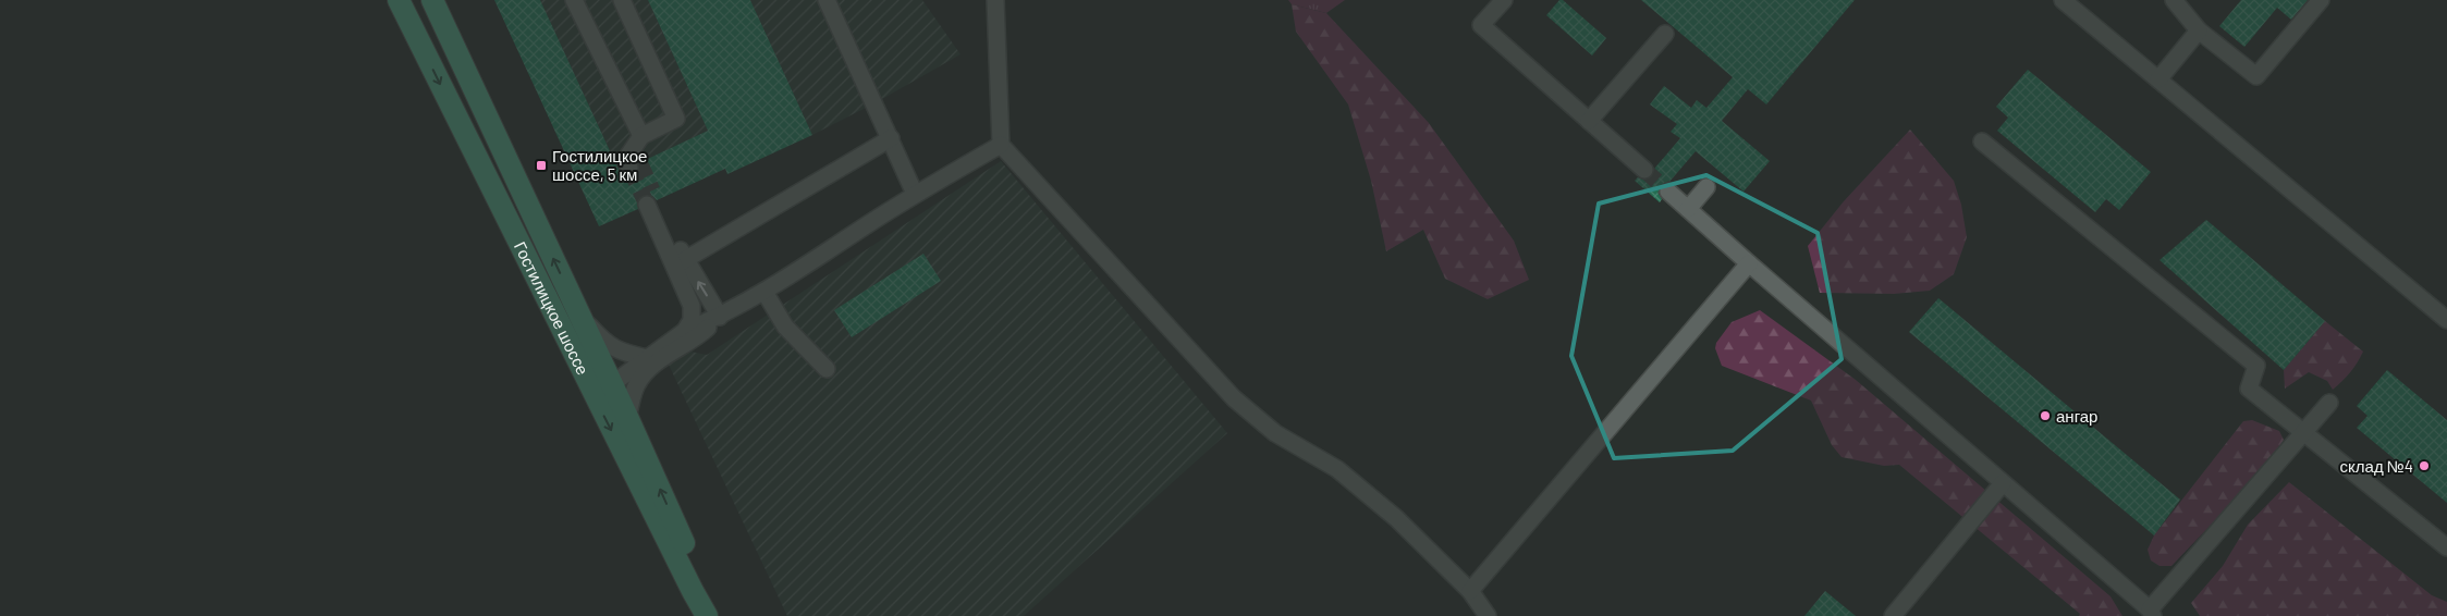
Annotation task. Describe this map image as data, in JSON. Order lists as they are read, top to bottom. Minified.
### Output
{"streets":{"main road":["Гостилицкое шоссе"]},"places":{"transit":["Гостилицкое шоссе, 5 км"],"other":["ангар","склад №4"]}}
